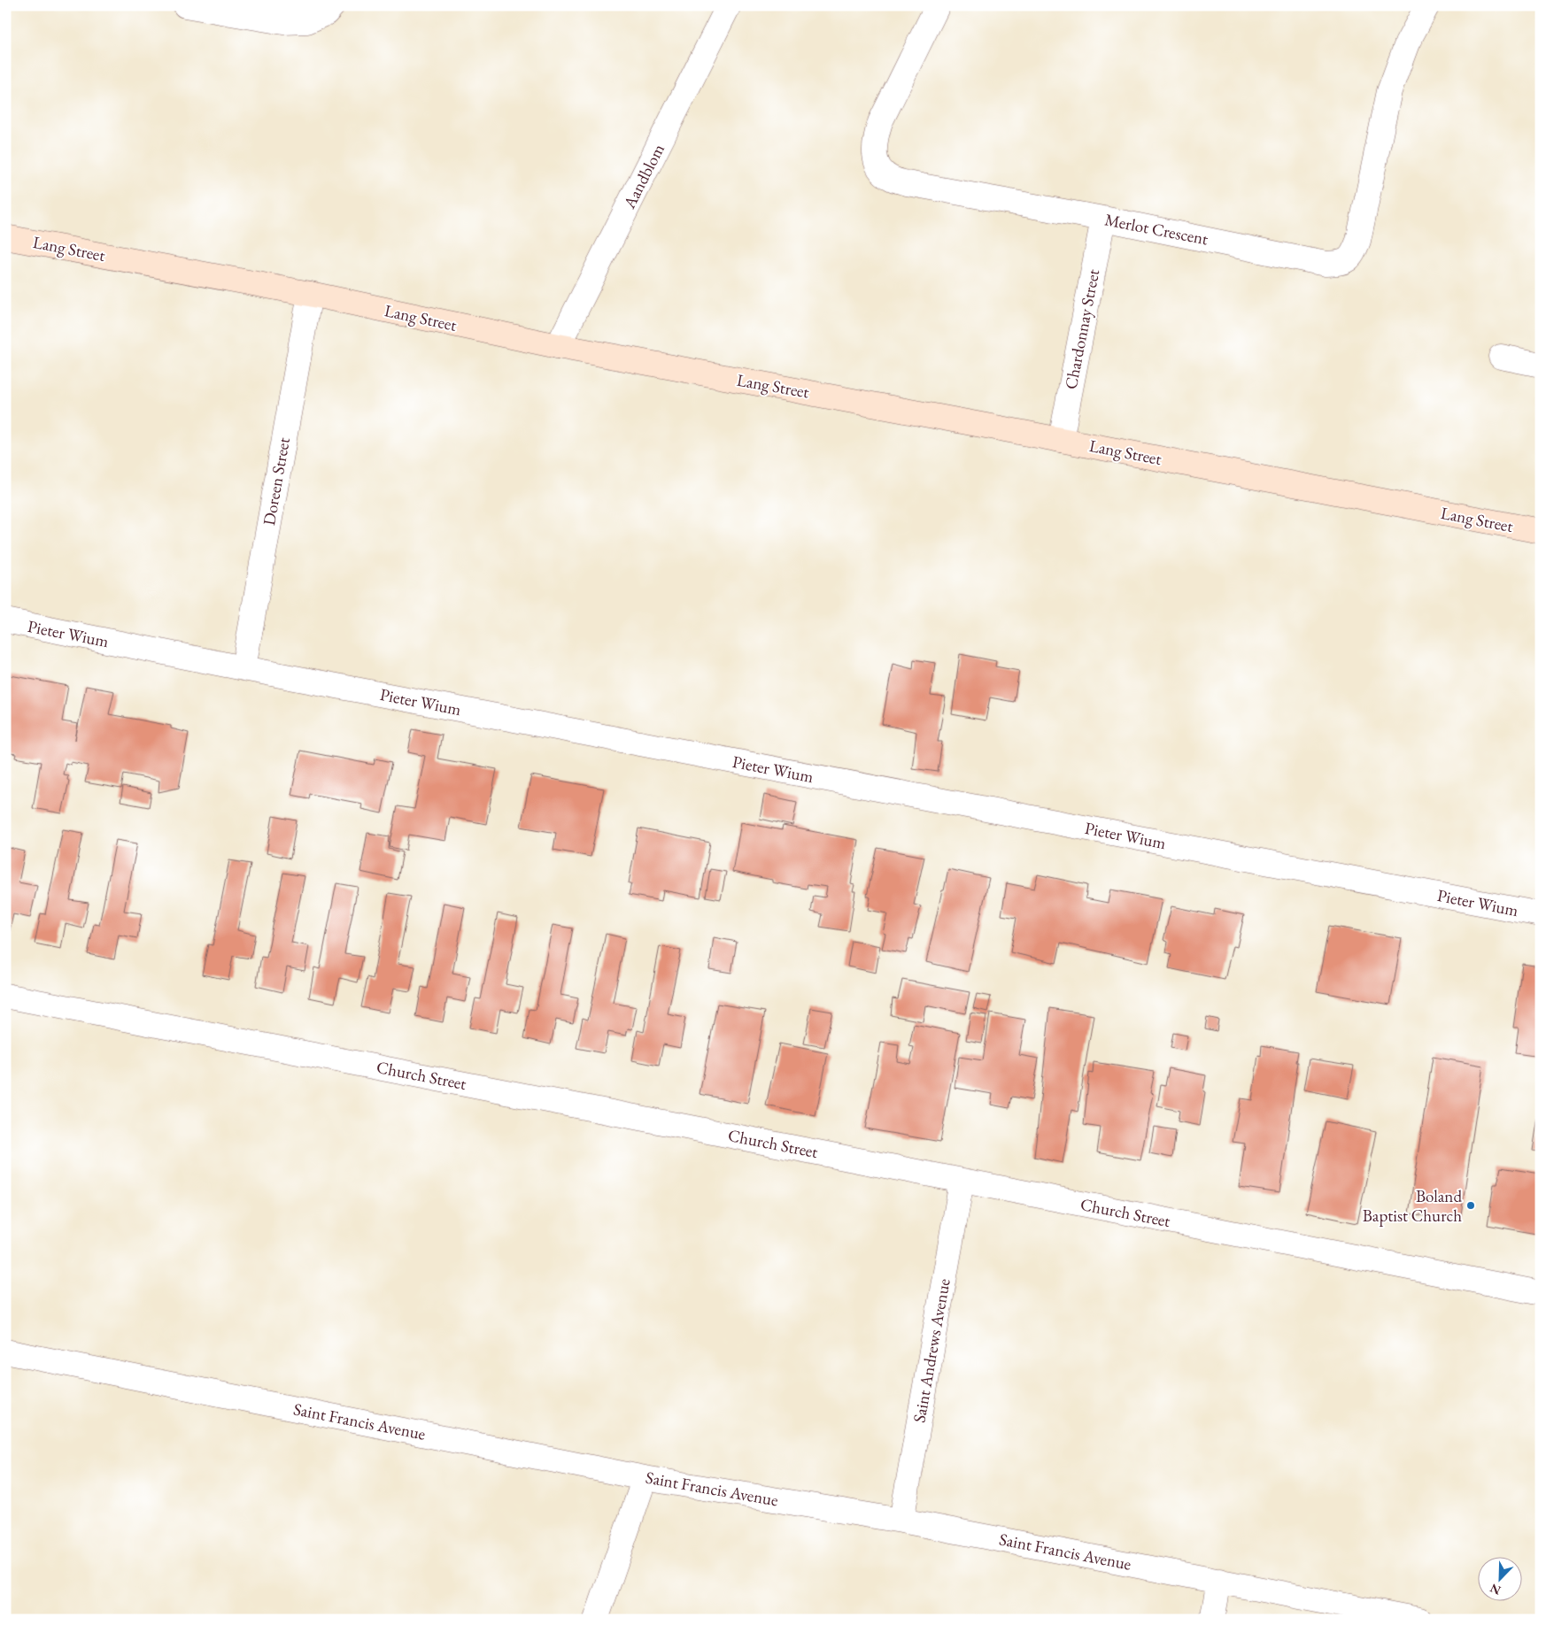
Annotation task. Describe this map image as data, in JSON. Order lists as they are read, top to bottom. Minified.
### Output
{"streets":{"street":["Aandblom","Merlot Crescent","Lang Street","Chardonnay Street","Doreen Street","Pieter Wium","Church Street","Saint Andrews Avenue","Saint Francis Avenue"]},"crossings":[["Aandblom","Lang Street"],["Merlot Crescent","Chardonnay Street"],["Lang Street","Chardonnay Street"],["Lang Street","Doreen Street"],["Doreen Street","Pieter Wium"],["Church Street","Saint Andrews Avenue"],["Saint Andrews Avenue","Saint Francis Avenue"]],"places":["Boland Baptist Church"],"north":"bottom left"}
